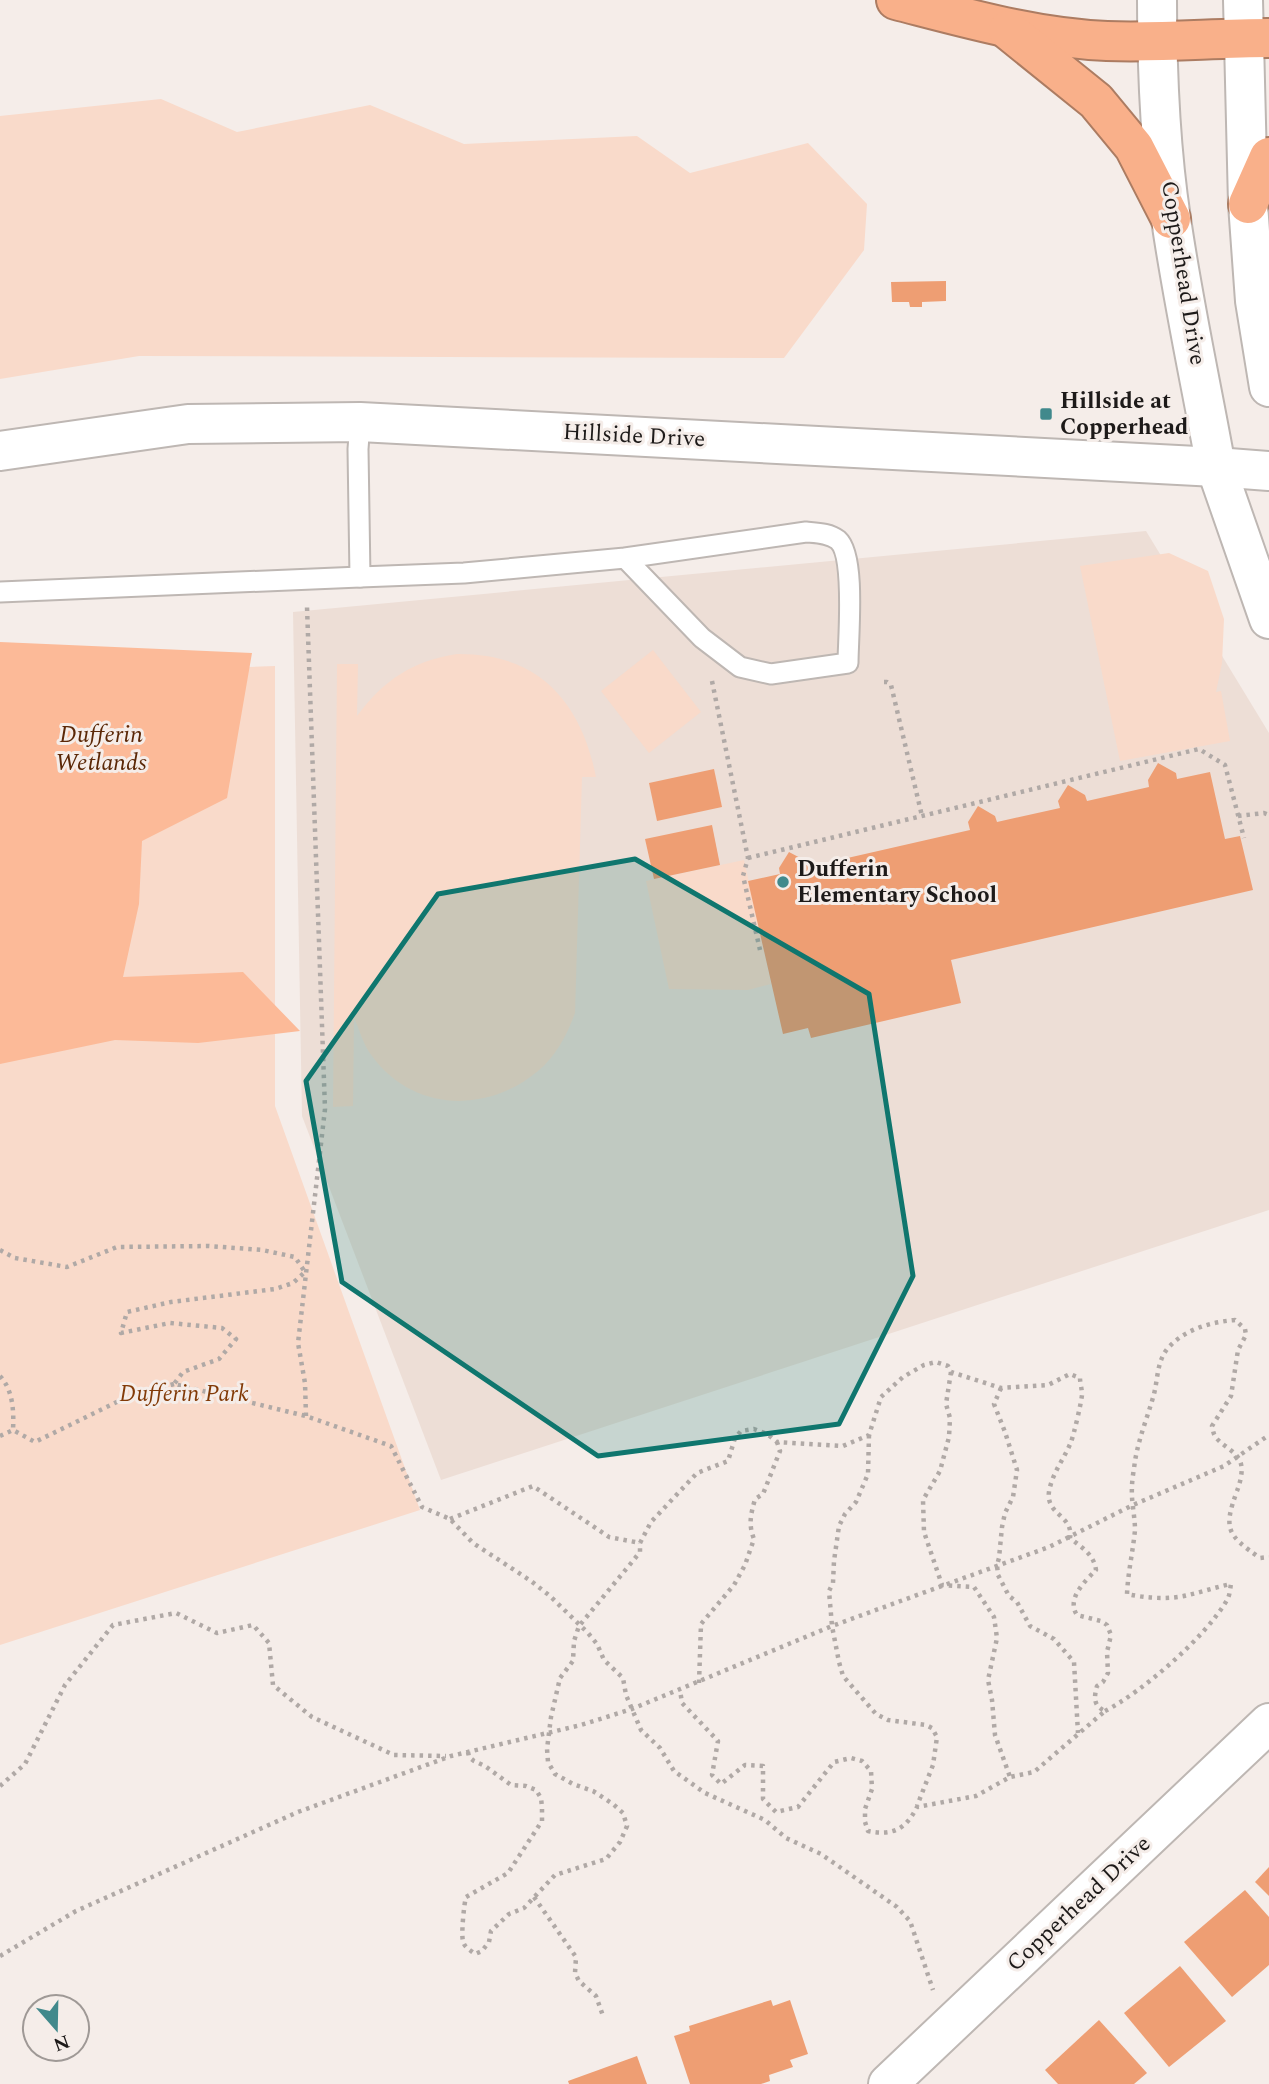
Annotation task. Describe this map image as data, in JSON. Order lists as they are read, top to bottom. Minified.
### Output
{"streets":{"street":["Copperhead Drive","Hillside Drive"]},"crossings":[["Copperhead Drive","Hillside Drive"]],"water":["Dufferin Wetlands"],"parks":["Dufferin Park"],"places":{"transit":["Hillside at Copperhead"],"other":["Dufferin Elementary School"]},"north":"bottom"}
